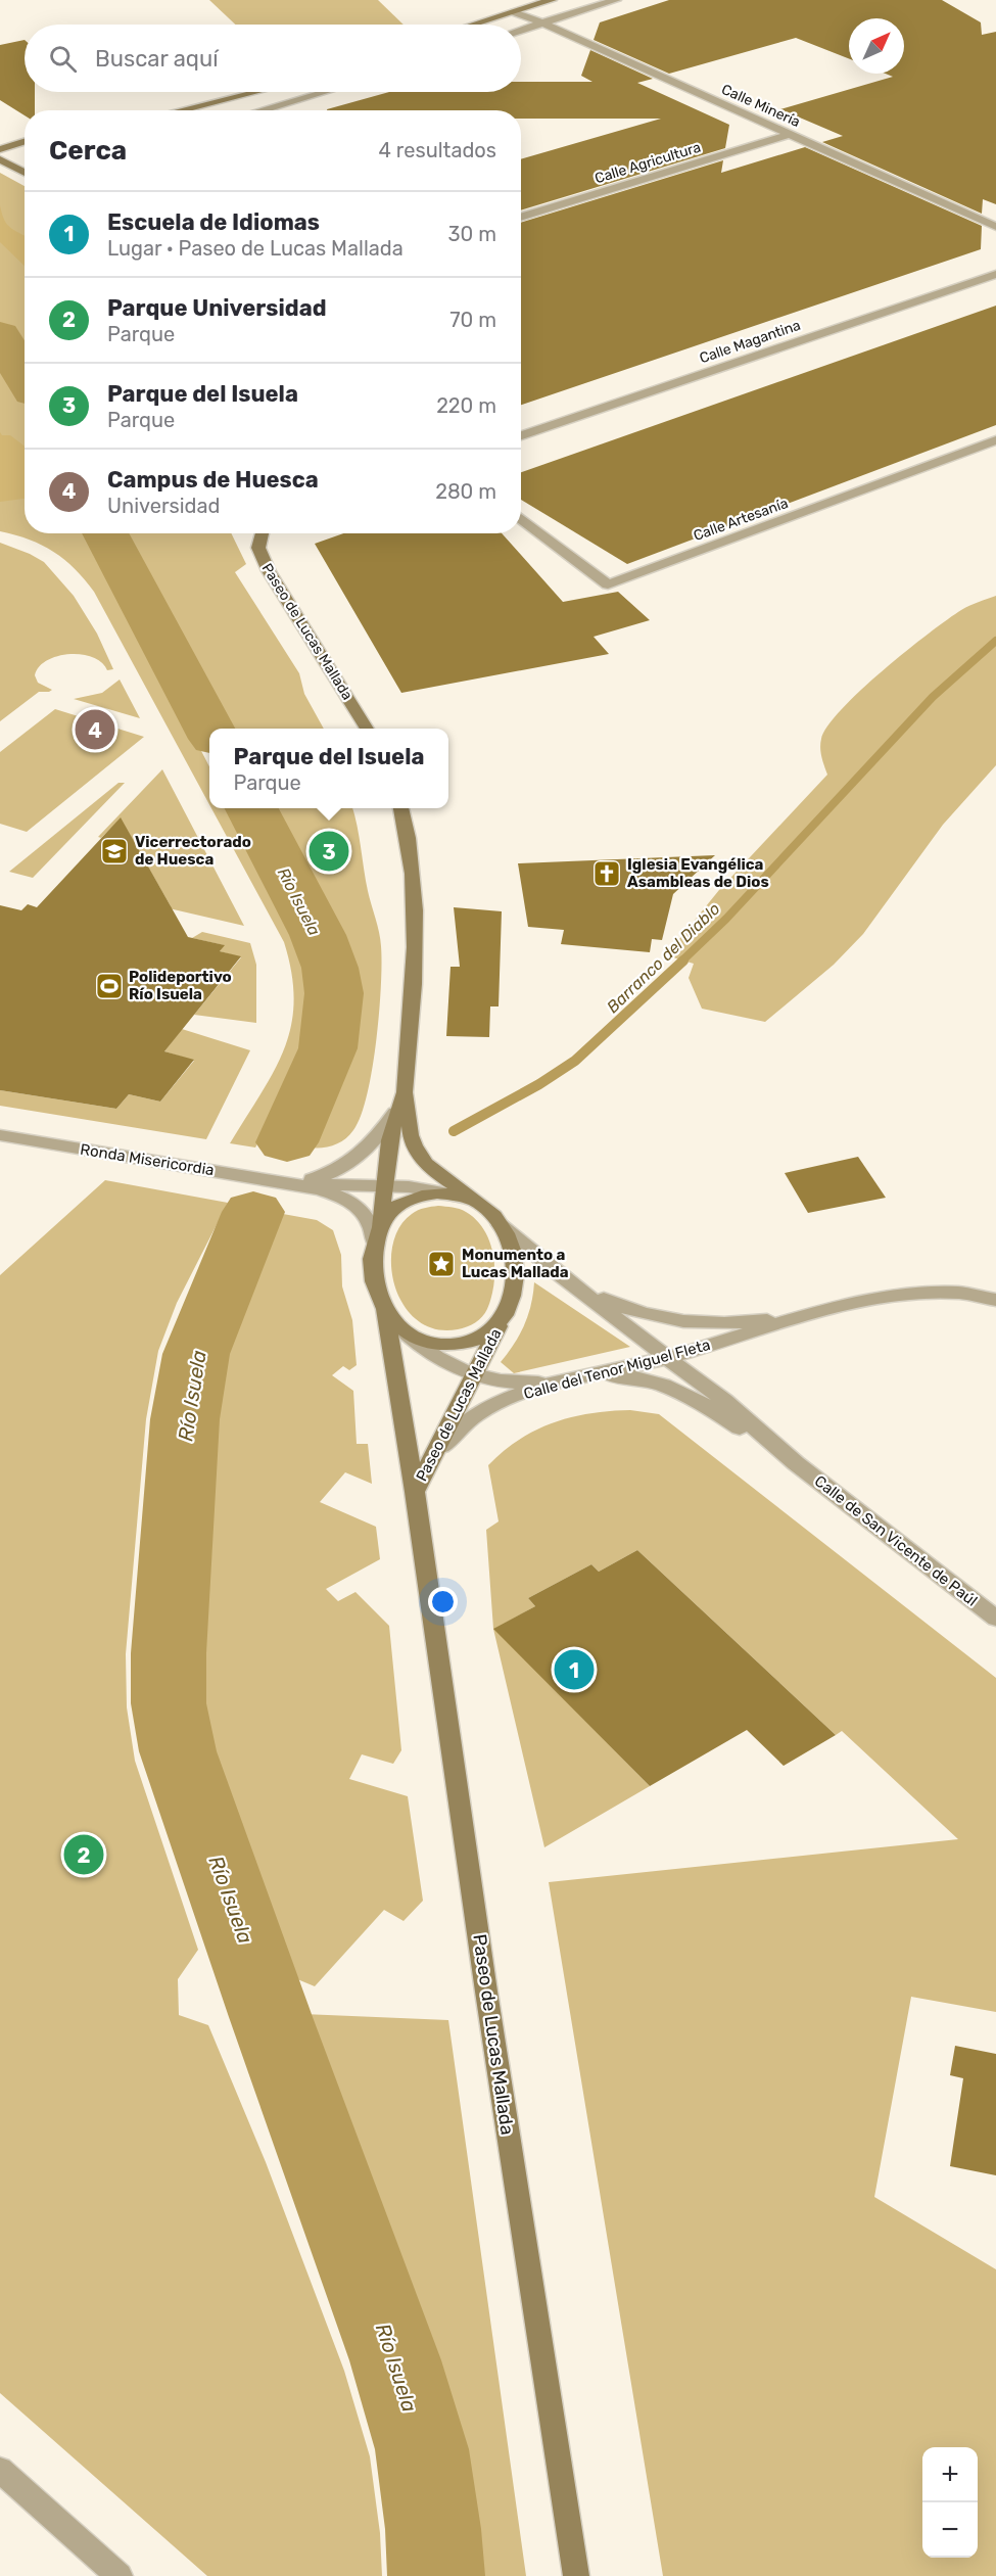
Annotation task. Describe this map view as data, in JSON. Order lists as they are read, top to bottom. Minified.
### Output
{"streets":{"main road":["Paseo de Lucas Mallada"],"street":["Calle Minería","Calle Agricultura","Calle Magantina","Calle Artesanía","Ronda Misericordia","Calle del Tenor Miguel Fleta","Calle de San Vicente de Paúl"]},"crossings":[["Calle Minería","Calle Agricultura"],["Paseo de Lucas Mallada","Ronda Misericordia"],["Paseo de Lucas Mallada","Calle del Tenor Miguel Fleta"],["Paseo de Lucas Mallada","Calle de San Vicente de Paúl"],["Ronda Misericordia","Calle de San Vicente de Paúl"],["Calle del Tenor Miguel Fleta","Calle de San Vicente de Paúl"]],"water":["Río Isuela","Barranco del Diablo"],"places":{"school or university":["Vicerrectorado de Huesca"],"church":["Iglesia Evangélica Asambleas de Dios"],"sports":["Polideportivo Río Isuela"],"place":["Monumento a Lucas Mallada"]},"north":"top right","page":{"search":"Buscar aquí","heading":["Cerca","4 resultados"],"list":[{"mark":"1","name":"Escuela de Idiomas","note":"Lugar · Paseo de Lucas Mallada","value":"30 m"},{"mark":"2","name":"Parque Universidad","note":"Parque","value":"70 m"},{"mark":"3","name":"Parque del Isuela","note":"Parque","value":"220 m"},{"mark":"4","name":"Campus de Huesca","note":"Universidad","value":"280 m"}],"pins":["4","3","1","2"],"popup":["Parque del Isuela","Parque"],"map_buttons":["+","−"]}}
